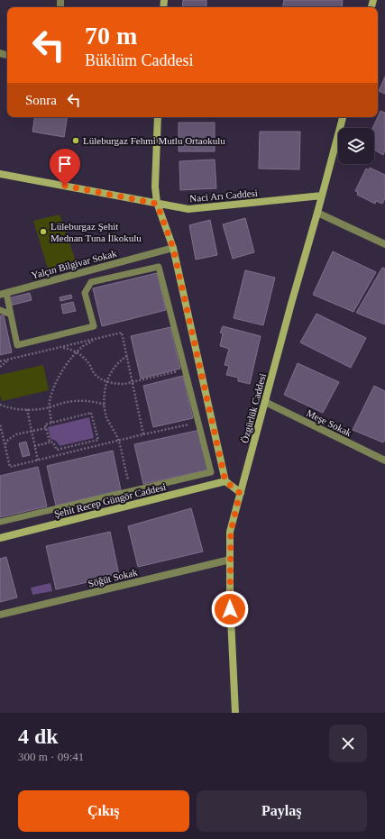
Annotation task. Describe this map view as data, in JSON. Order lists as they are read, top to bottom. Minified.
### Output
{"streets":{"street":["Naci Arı Caddesi","Yalçın Bilgivar Sokak","Özgürlük Caddesi","Meşe Sokak","Şehit Recep Güngör Caddesi","Söğüt Sokak"]},"crossings":[["Naci Arı Caddesi","Özgürlük Caddesi"],["Özgürlük Caddesi","Meşe Sokak"],["Özgürlük Caddesi","Söğüt Sokak"]],"places":["Lüleburgaz Fehmi Mutlu Ortaokulu","Lüleburgaz Şehit Mednan Tuna İlkokulu"],"page":{"turn":["70 m","Büklüm Caddesi"],"then":"Sonra","heading":["4 dk","300 m · 09:41"],"buttons":["Çıkış","Paylaş"]}}
